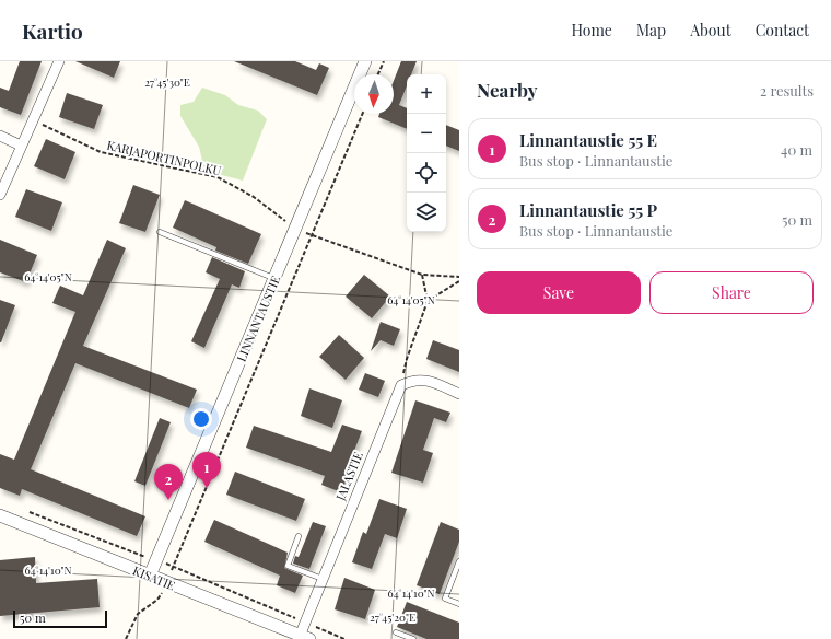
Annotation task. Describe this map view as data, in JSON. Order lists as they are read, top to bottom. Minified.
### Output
{"streets":{"street":["LINNANTAUSTIE","JALASTIE","KISATIE"],"path":["KARJAPORTINPOLKU"]},"crossings":[["KARJAPORTINPOLKU","LINNANTAUSTIE"],["LINNANTAUSTIE","KISATIE"],["JALASTIE","KISATIE"]],"scale_bar":"50 m","north":"bottom","page":{"header":"Kartio","nav":["Home","Map","About","Contact"],"heading":["Nearby","2 results"],"map_buttons":["+","−"],"list":[{"mark":"1","name":"Linnantaustie 55 E","note":"Bus stop · Linnantaustie","value":"40 m"},{"mark":"2","name":"Linnantaustie 55 P","note":"Bus stop · Linnantaustie","value":"50 m"}],"buttons":["Save","Share"],"pins":["1","2"],"scale":"50 m"},"coordinates":["27°45'30\"E","64°14'05\"N","64°14'10\"N","27°45'20\"E"]}
